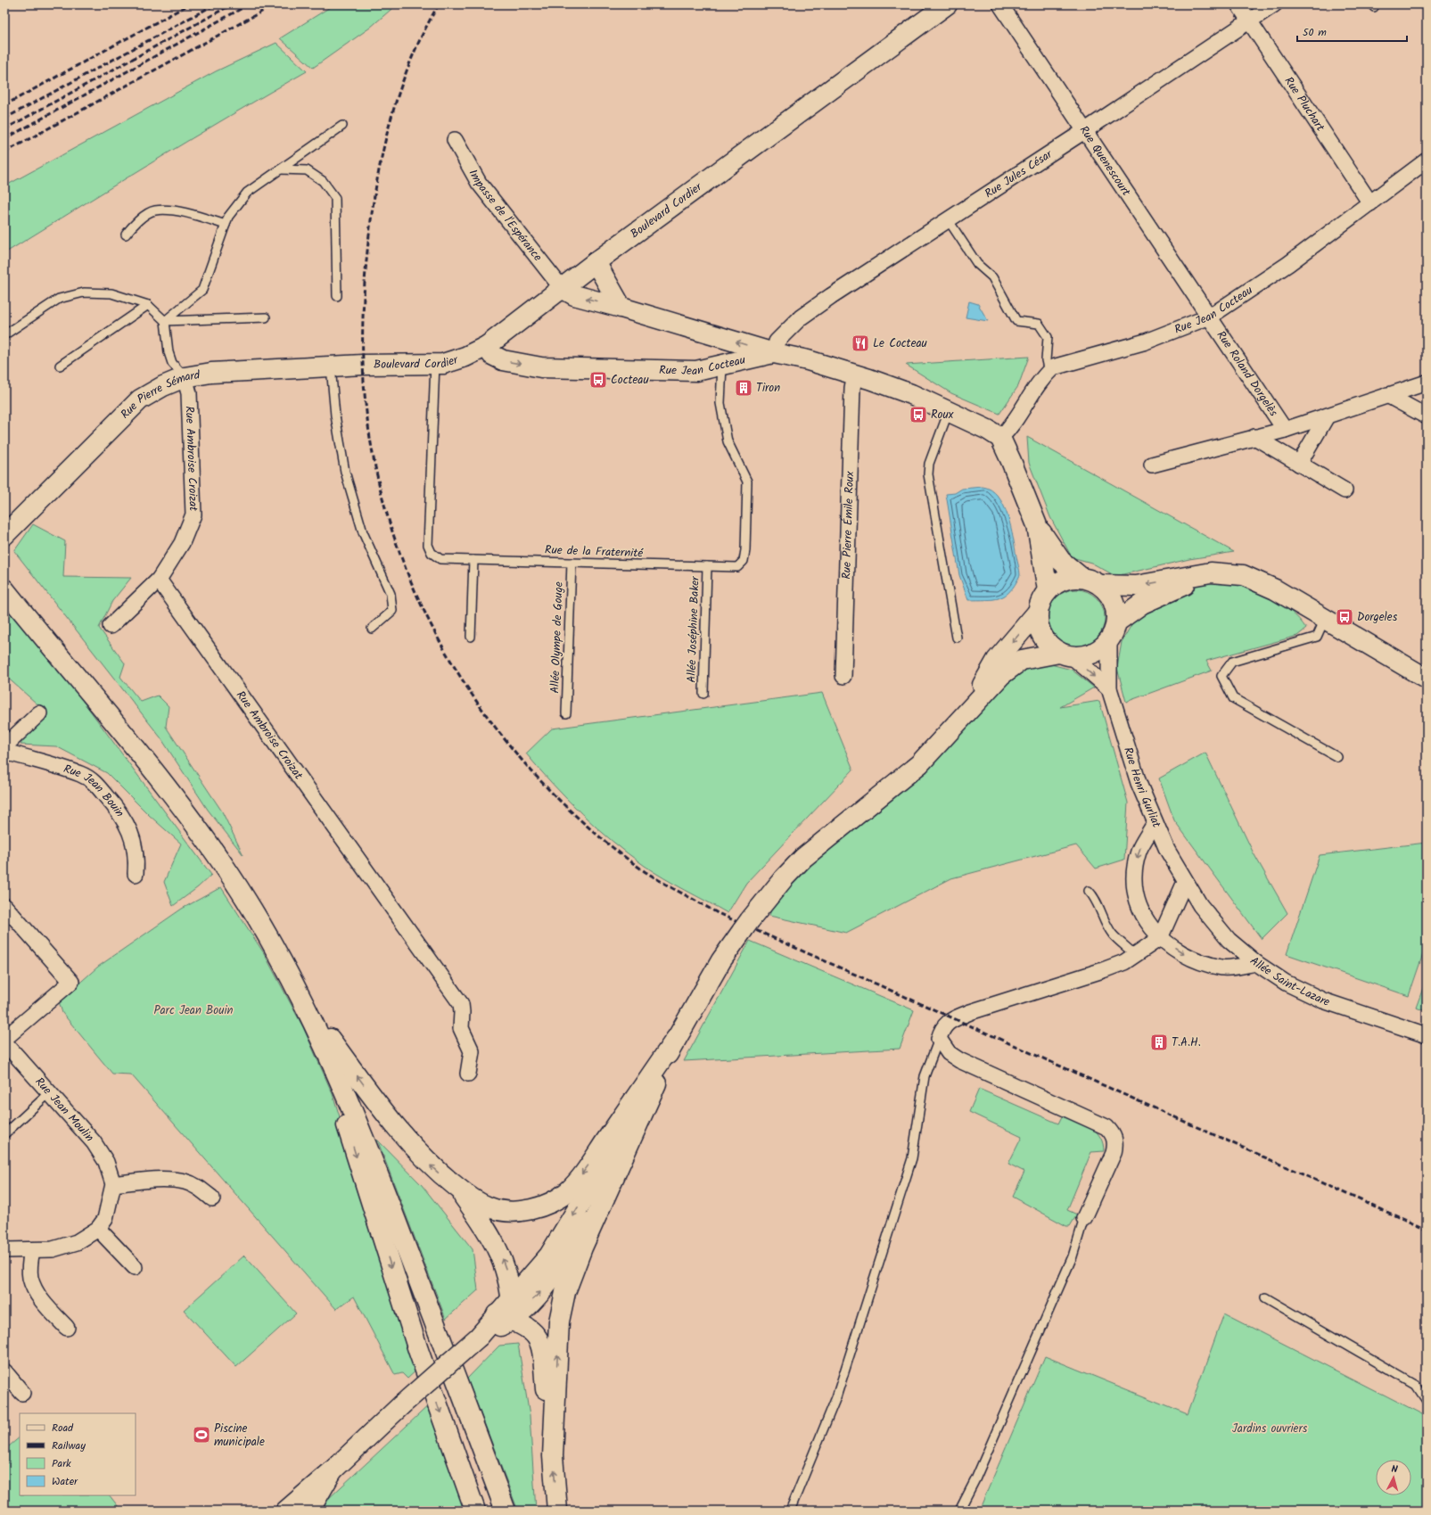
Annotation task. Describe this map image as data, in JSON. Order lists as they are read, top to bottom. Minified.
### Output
{"streets":{"main road":["Boulevard Cordier","Rue Jean Cocteau","Rue Pierre Sémard"],"street":["Rue Pluchart","Rue Quenescourt","Rue Jules César","Impasse de l'Espérance","Rue Roland Dorgelès","Rue Ambroise Croizat","Rue Pierre Émile Roux","Rue Henri Gurliat","Rue Jean Bouin","Allée Saint-Lazare","Rue Jean Moulin"],"lane":["Rue de la Fraternité","Allée Joséphine Baker","Allée Olympe de Gouge"]},"crossings":[["Rue Pluchart","Rue Jules César"],["Rue Pluchart","Rue Jean Cocteau"],["Rue Quenescourt","Rue Jules César"],["Rue Quenescourt","Rue Jean Cocteau"],["Rue Quenescourt","Rue Roland Dorgelès"],["Rue Jules César","Rue Jean Cocteau"],["Boulevard Cordier","Impasse de l'Espérance"],["Boulevard Cordier","Rue Jean Cocteau"],["Boulevard Cordier","Rue Pierre Sémard"],["Boulevard Cordier","Rue de la Fraternité"],["Impasse de l'Espérance","Rue Jean Cocteau"],["Rue Jean Cocteau","Rue Roland Dorgelès"],["Rue Jean Cocteau","Rue Pierre Émile Roux"],["Rue Jean Cocteau","Rue de la Fraternité"],["Rue Pierre Sémard","Rue Ambroise Croizat"],["Rue de la Fraternité","Allée Joséphine Baker"],["Rue de la Fraternité","Allée Olympe de Gouge"],["Rue Henri Gurliat","Allée Saint-Lazare"]],"parks":["Parc Jean Bouin","Jardins ouvriers"],"places":{"restaurant":["Le Cocteau"],"bus stop":["Cocteau","Roux","Dorgeles"],"building":["Tiron","T.A.H."],"sports":["Piscine municipale"]},"legend":["Road","Railway","Park","Water"],"scale_bar":"50 m","north":"top"}
